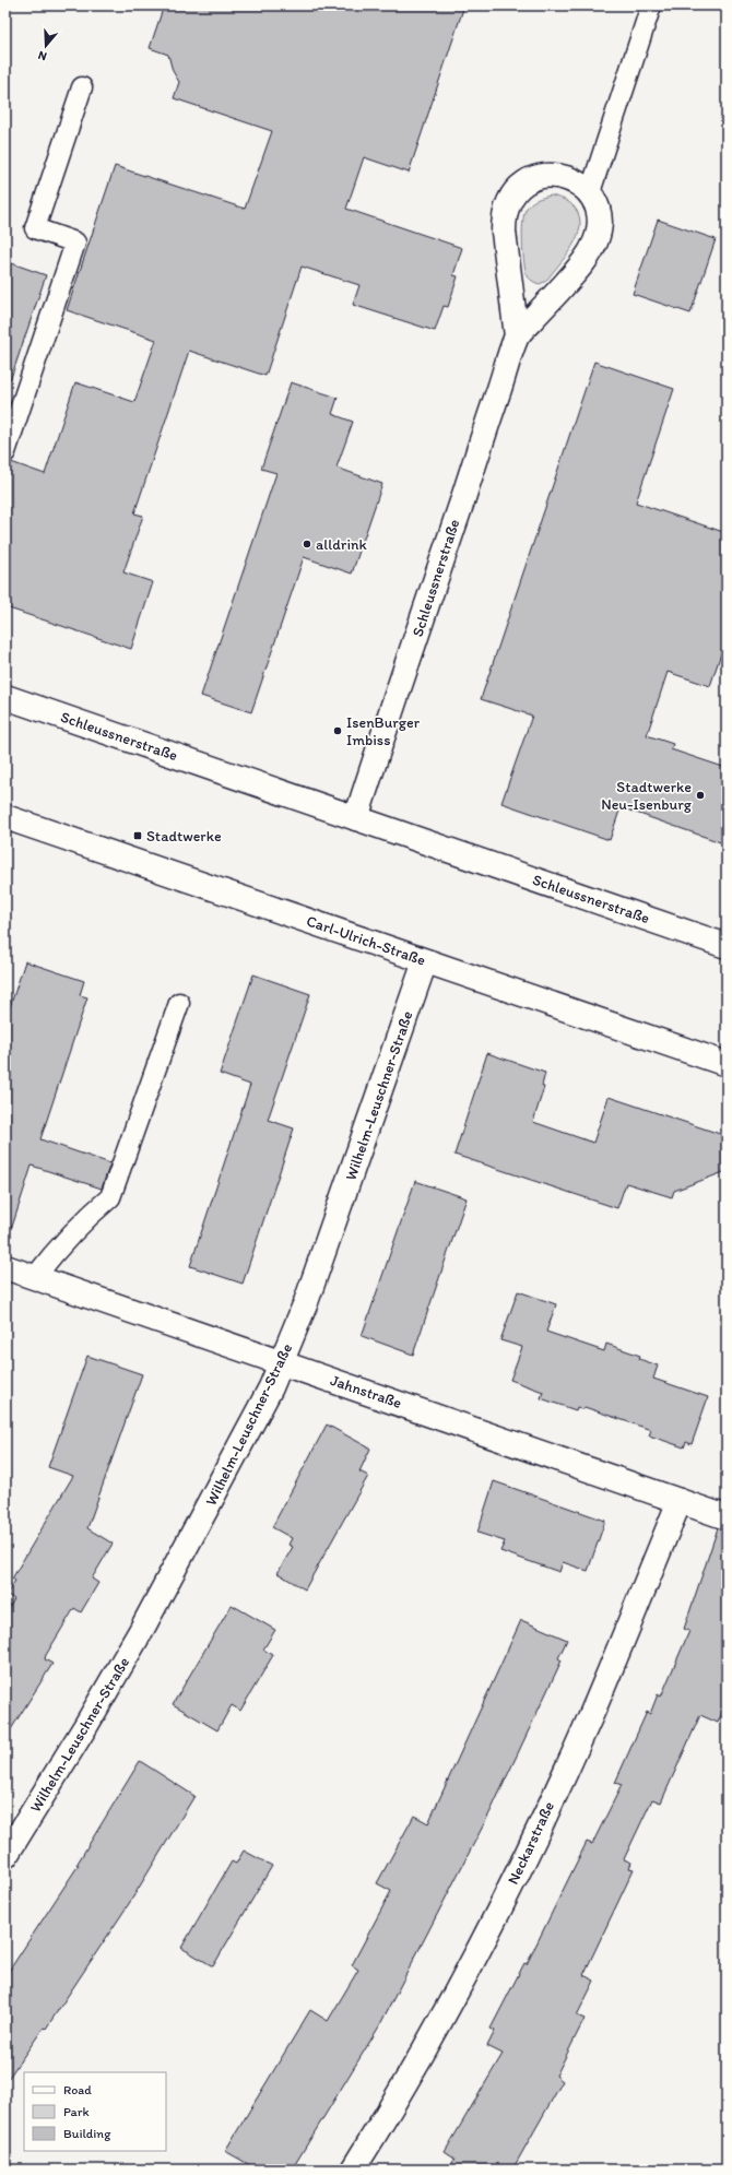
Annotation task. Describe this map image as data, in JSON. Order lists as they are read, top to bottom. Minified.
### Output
{"streets":{"street":["Schleussnerstraße","Carl-Ulrich-Straße","Wilhelm-Leuschner-Straße","Jahnstraße","Neckarstraße"]},"crossings":[["Carl-Ulrich-Straße","Wilhelm-Leuschner-Straße"],["Wilhelm-Leuschner-Straße","Jahnstraße"],["Jahnstraße","Neckarstraße"]],"places":{"other":["alldrink","IsenBurger Imbiss","Stadtwerke Neu-Isenburg"],"transit":["Stadtwerke"]},"legend":["Road","Park","Building"],"north":"bottom"}
